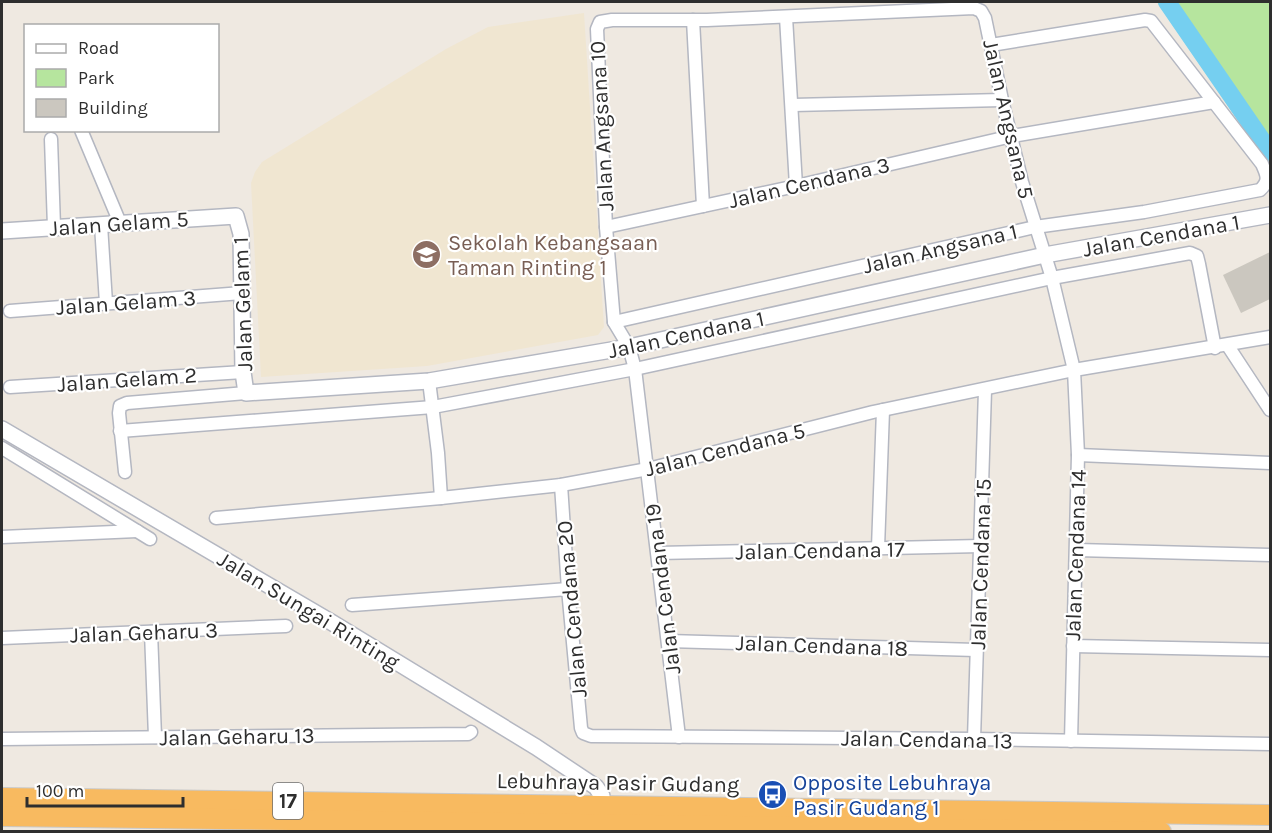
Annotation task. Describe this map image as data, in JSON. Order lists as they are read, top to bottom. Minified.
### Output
{"streets":{"highway":["Lebuhraya Pasir Gudang","17"],"street":["Jalan Angsana 5","Jalan Angsana 10","Jalan Cendana 3","Jalan Gelam 5","Jalan Cendana 1","Jalan Angsana 1","Jalan Gelam 3","Jalan Gelam 1","Jalan Gelam 2","Jalan Cendana 5","Jalan Cendana 17","Jalan Cendana 14","Jalan Cendana 15","Jalan Cendana 19","Jalan Cendana 20","Jalan Sungai Rinting","Jalan Geharu 3","Jalan Cendana 18","Jalan Geharu 13","Jalan Cendana 13"]},"crossings":[["Jalan Angsana 5","Jalan Cendana 3"],["Jalan Angsana 5","Jalan Cendana 1"],["Jalan Angsana 5","Jalan Angsana 1"],["Jalan Angsana 5","Jalan Cendana 14"],["Jalan Angsana 10","Jalan Cendana 3"],["Jalan Angsana 10","Jalan Cendana 1"],["Jalan Angsana 10","Jalan Angsana 1"],["Jalan Angsana 10","Jalan Cendana 19"],["Jalan Cendana 3","Jalan Angsana 1"],["Jalan Gelam 5","Jalan Gelam 1"],["Jalan Cendana 1","Jalan Gelam 1"],["Jalan Cendana 1","Jalan Cendana 5"],["Jalan Cendana 1","Jalan Cendana 14"],["Jalan Cendana 1","Jalan Cendana 19"],["Jalan Gelam 3","Jalan Gelam 1"],["Jalan Gelam 1","Jalan Gelam 2"],["Jalan Cendana 5","Jalan Cendana 14"],["Jalan Cendana 5","Jalan Cendana 15"],["Jalan Cendana 5","Jalan Cendana 19"],["Jalan Cendana 5","Jalan Cendana 20"],["Jalan Cendana 17","Jalan Cendana 15"],["Jalan Cendana 17","Jalan Cendana 19"],["Jalan Cendana 14","Jalan Cendana 13"],["Jalan Cendana 15","Jalan Cendana 18"],["Jalan Cendana 15","Jalan Cendana 13"],["Jalan Cendana 19","Jalan Cendana 18"],["Jalan Cendana 19","Jalan Cendana 13"],["Jalan Cendana 20","Jalan Cendana 13"],["Jalan Sungai Rinting","Lebuhraya Pasir Gudang"]],"places":{"school or university":["Sekolah Kebangsaan Taman Rinting 1"],"bus stop":["Opposite Lebuhraya Pasir Gudang 1"]},"legend":["Road","Park","Building"],"scale_bar":"100 m"}
